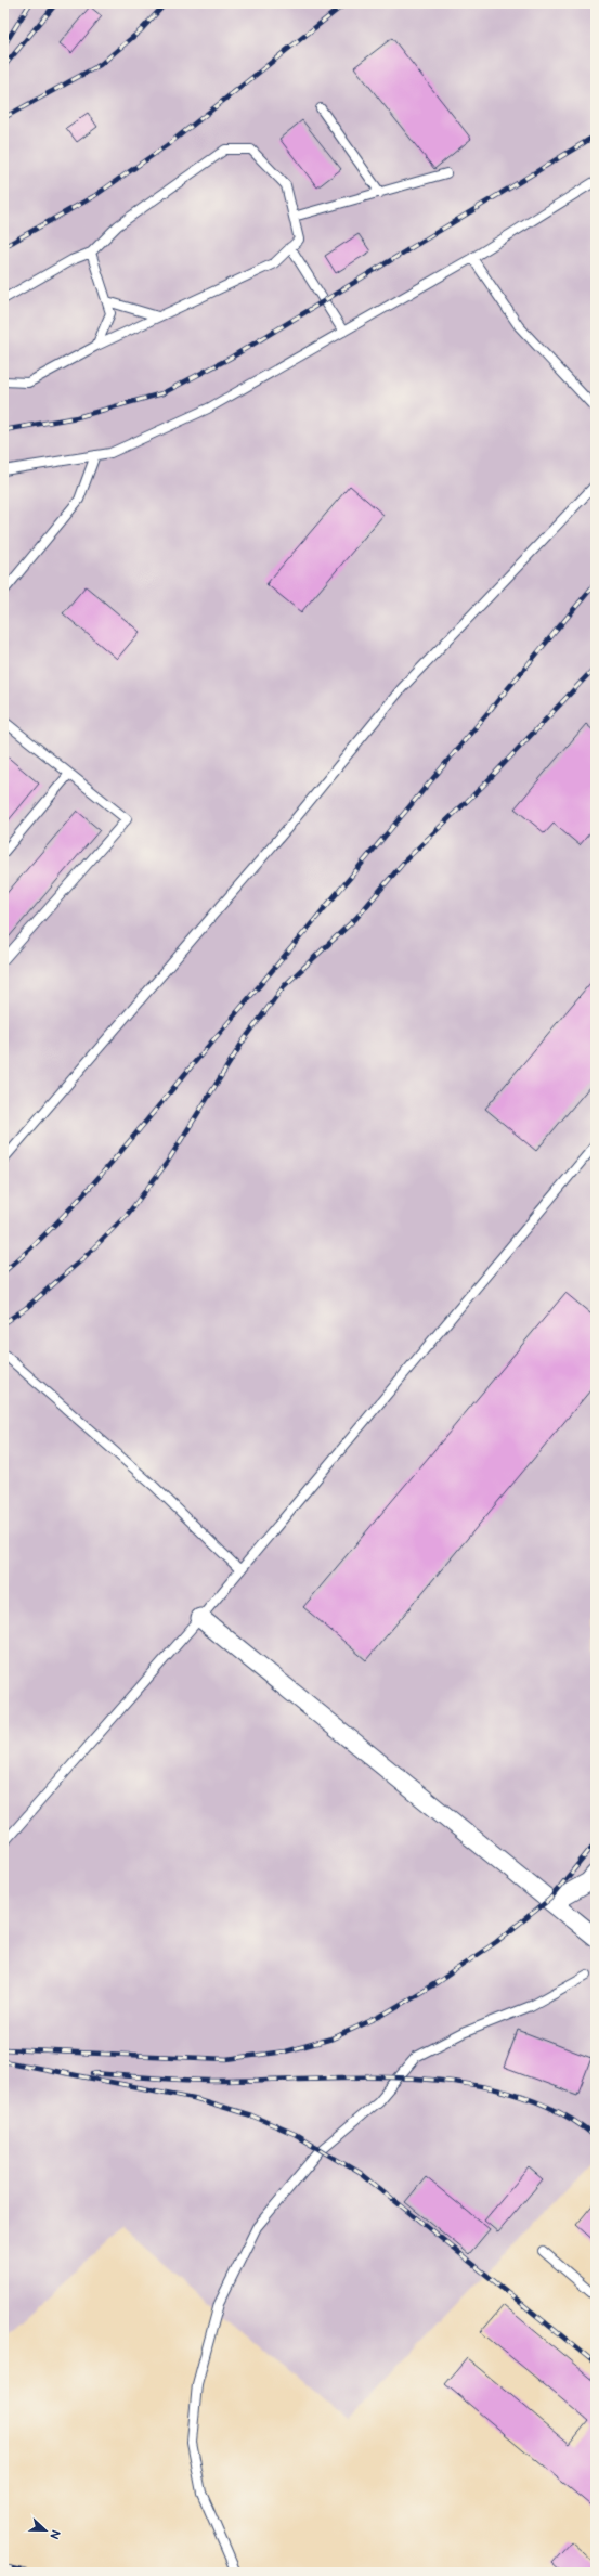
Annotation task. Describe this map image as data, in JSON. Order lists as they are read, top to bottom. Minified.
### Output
{"north":"right"}
